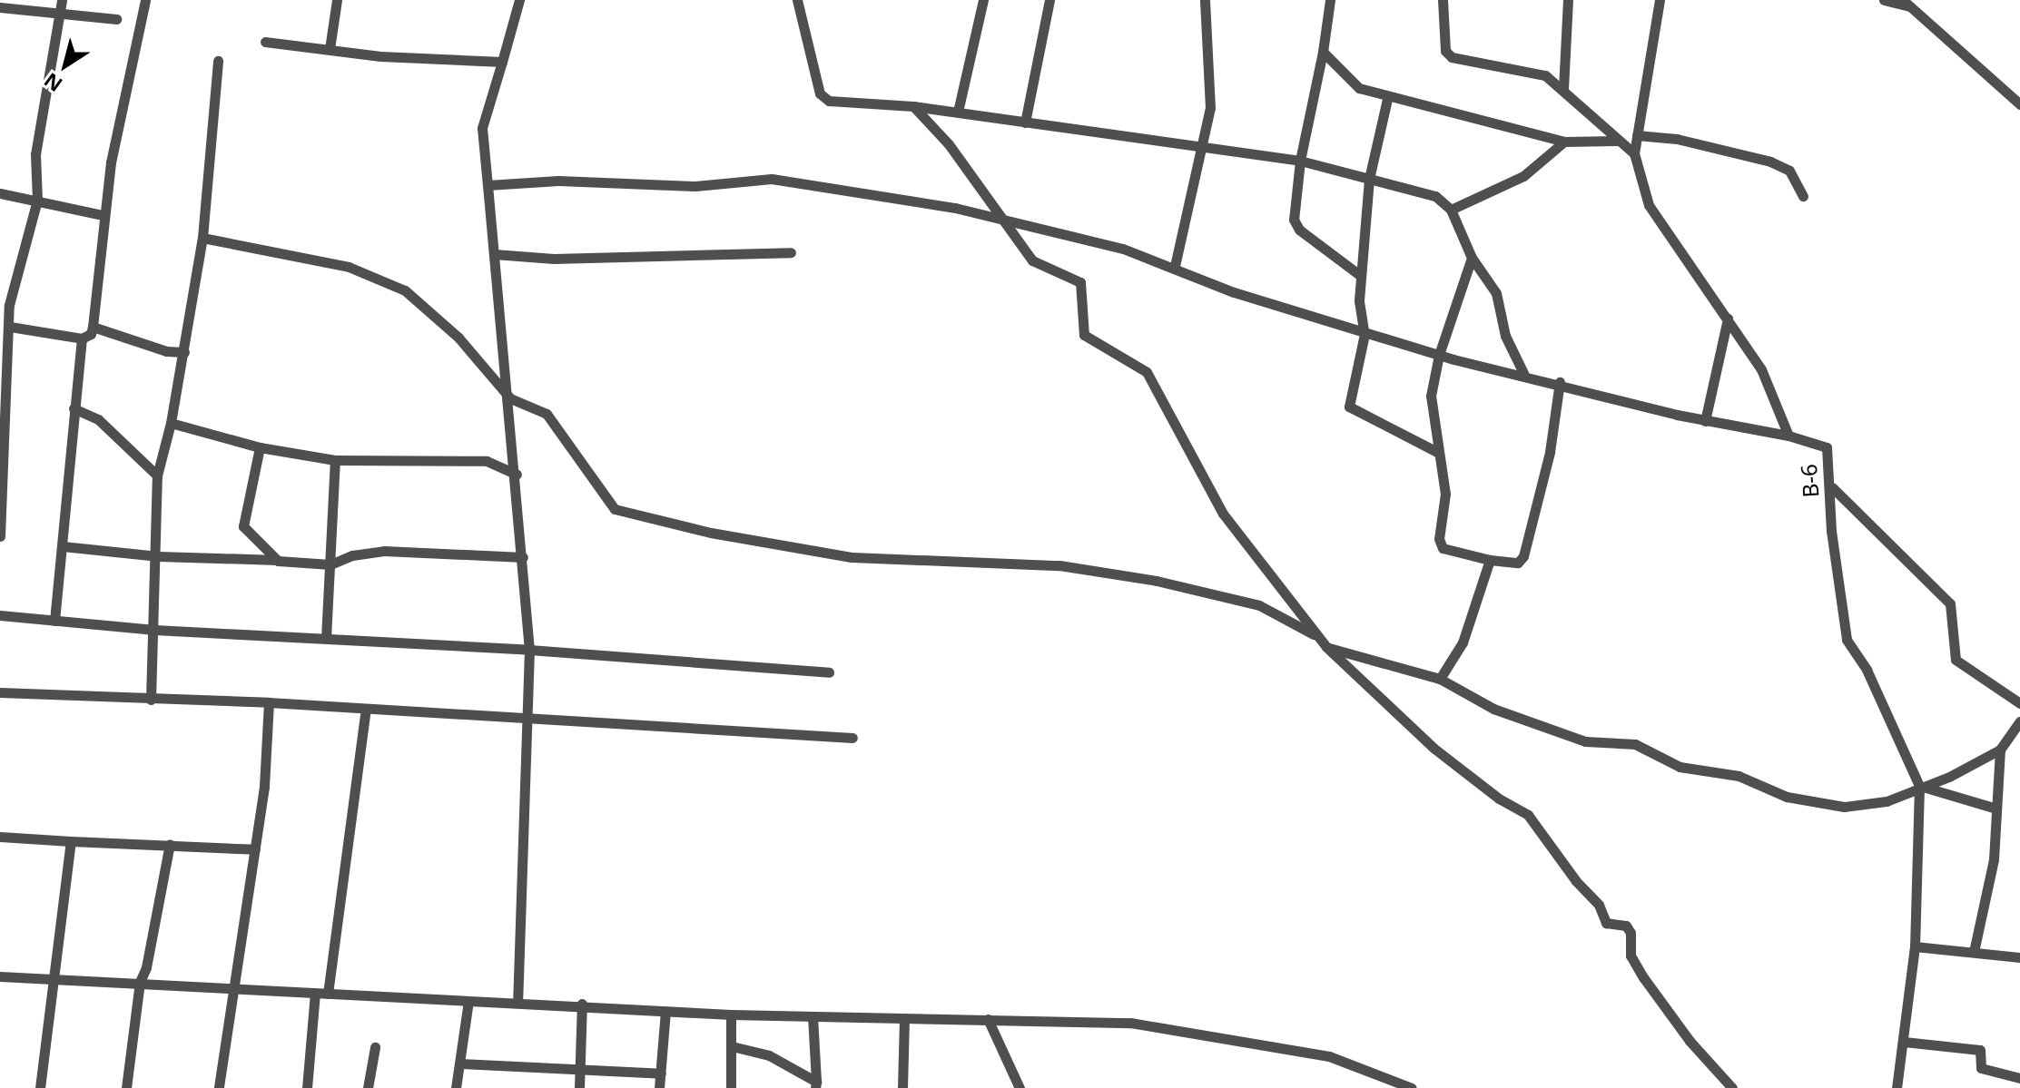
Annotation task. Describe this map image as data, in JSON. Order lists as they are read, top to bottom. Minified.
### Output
{"streets":{"street":["B-6"]},"north":"bottom left"}
